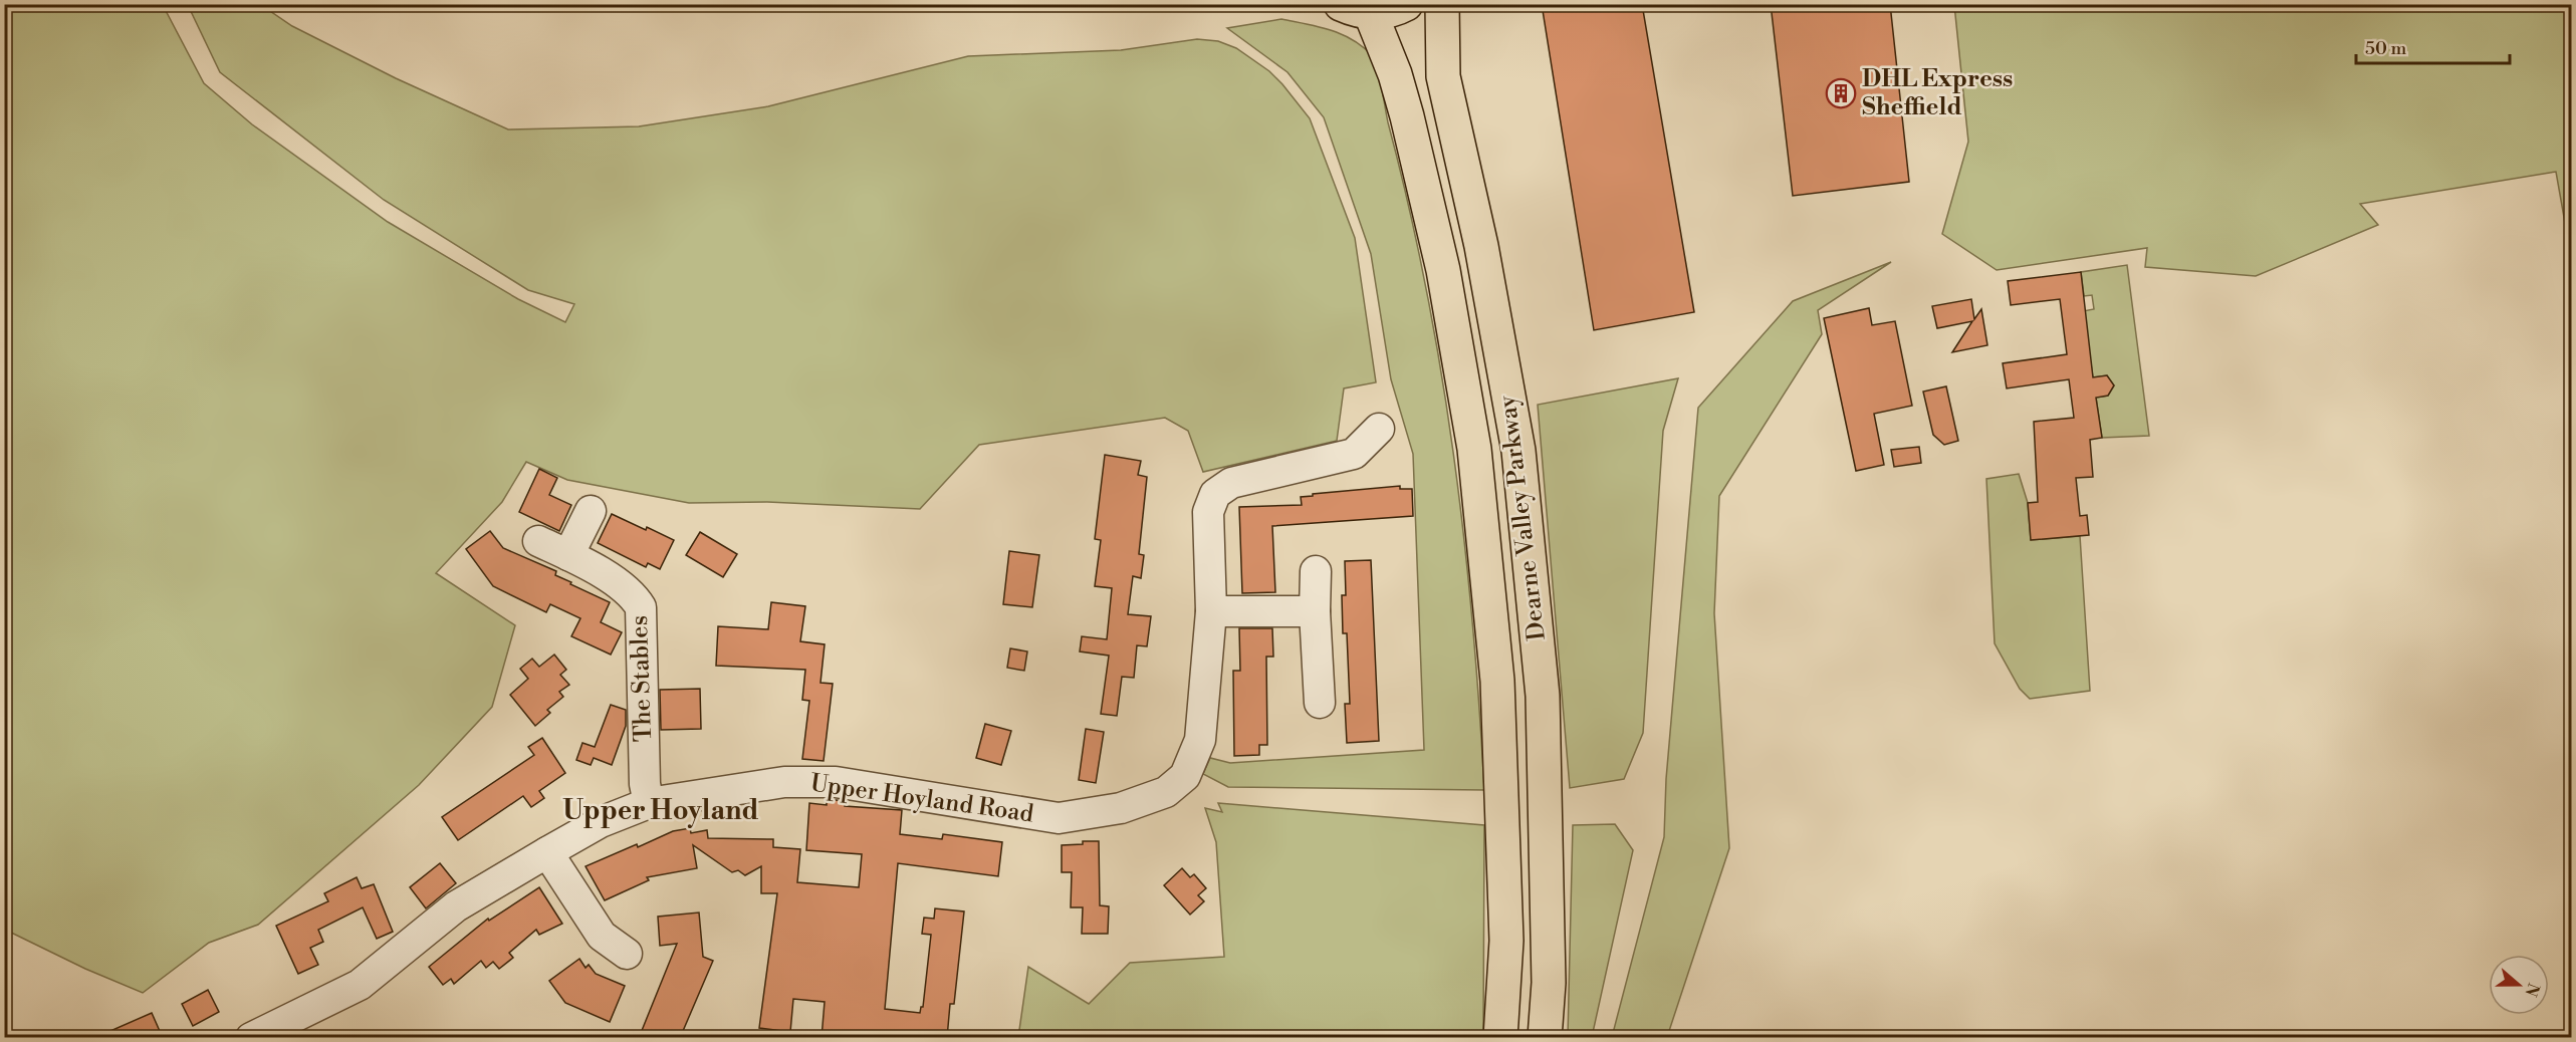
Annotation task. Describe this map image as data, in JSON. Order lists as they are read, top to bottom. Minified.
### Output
{"streets":{"highway":["Dearne Valley Parkway"],"street":["The Stables","Upper Hoyland Road"]},"crossings":[["The Stables","Upper Hoyland Road"]],"districts":["Upper Hoyland"],"places":{"building":["DHL Express Sheffield"]},"scale_bar":"50 m","north":"right"}
